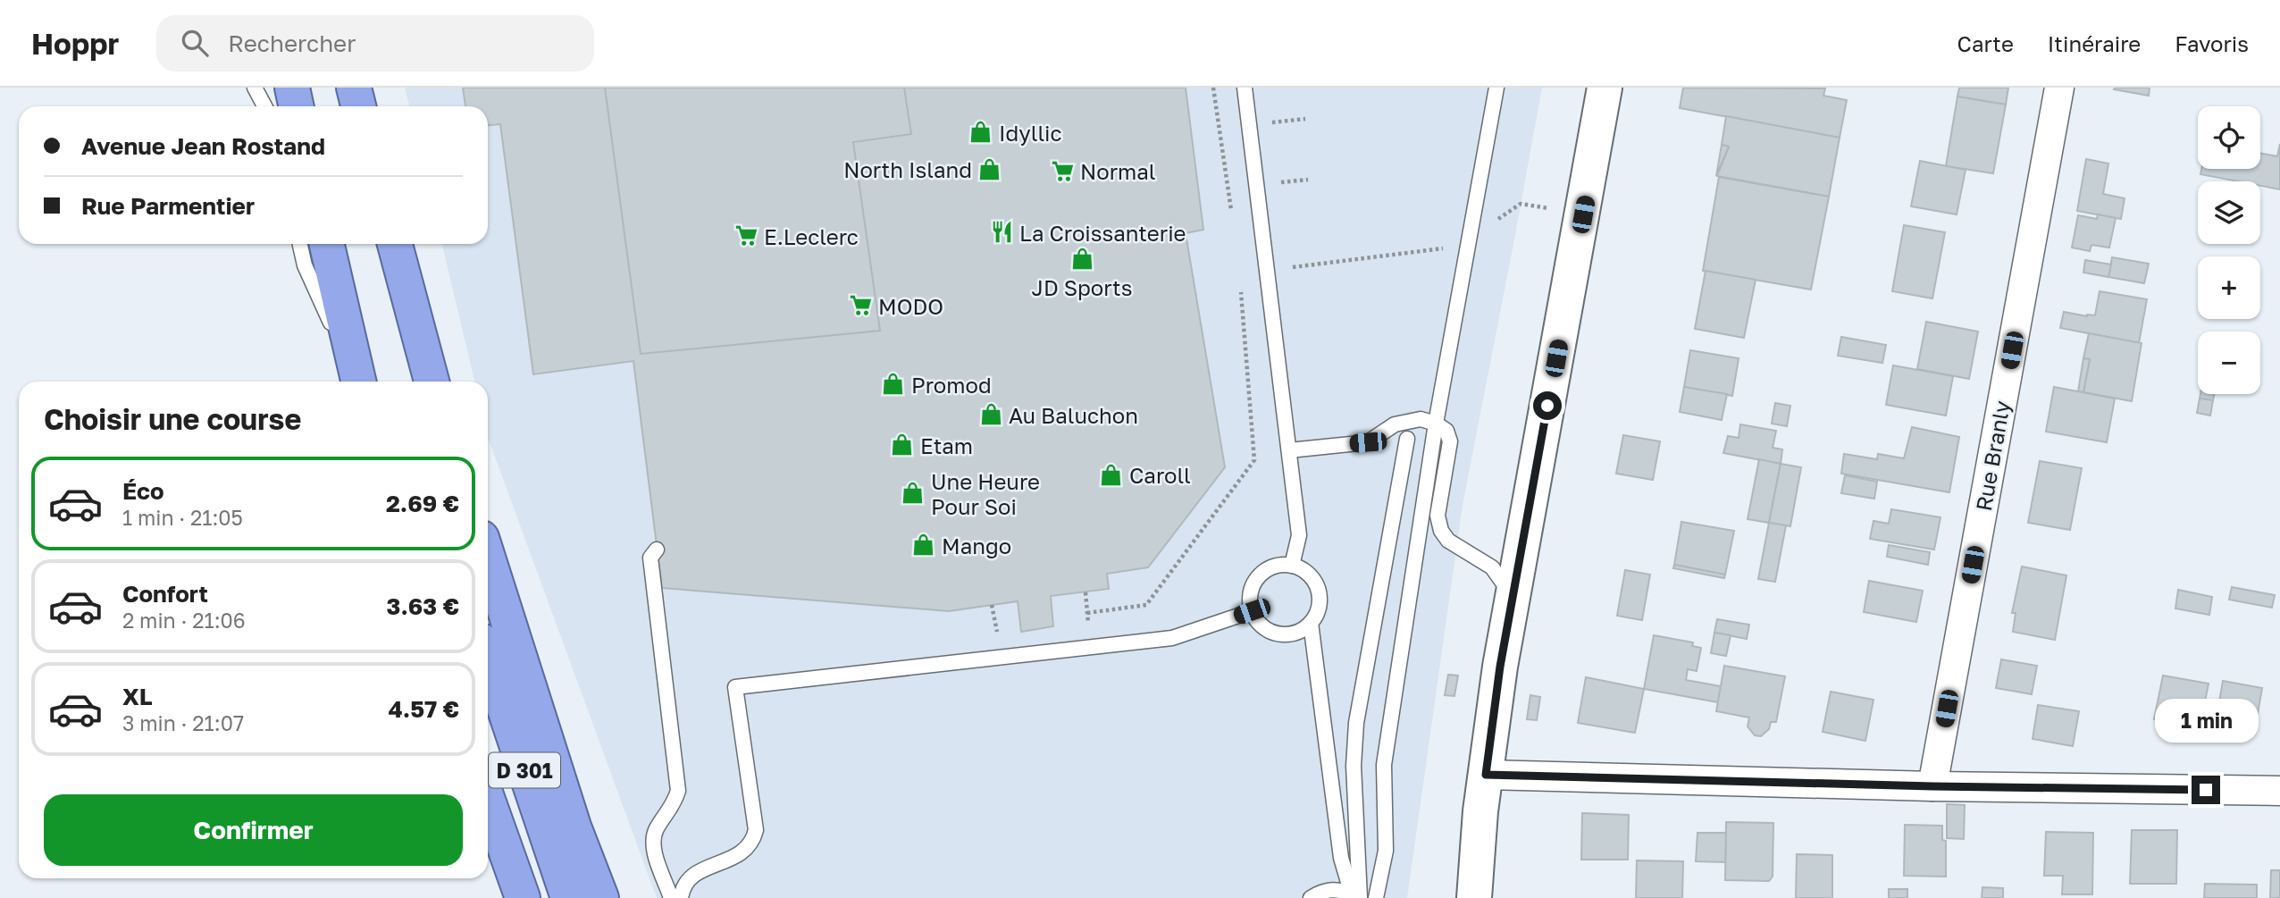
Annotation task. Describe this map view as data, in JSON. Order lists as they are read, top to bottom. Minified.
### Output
{"streets":{"highway":["D 301"],"street":["Rue Branly"]},"places":{"shop":["Idyllic","North Island","JD Sports","Promod","Au Baluchon","Etam","Caroll","Une Heure Pour Soi","Mango"],"supermarket":["Normal","E.Leclerc","MODO"],"restaurant":["La Croissanterie"]},"page":{"header":"Hoppr","search":"Rechercher","nav":["Carte","Itinéraire","Favoris"],"map_buttons":["+","−"],"banner":["Avenue Jean Rostand","Rue Parmentier"],"heading":"Choisir une course","list":[{"name":"Éco","note":"1 min · 21:05","value":"2.69 €"},{"name":"Confort","note":"2 min · 21:06","value":"3.63 €"},{"name":"XL","note":"3 min · 21:07","value":"4.57 €"}],"bubble":"1 min","buttons":"Confirmer"}}
